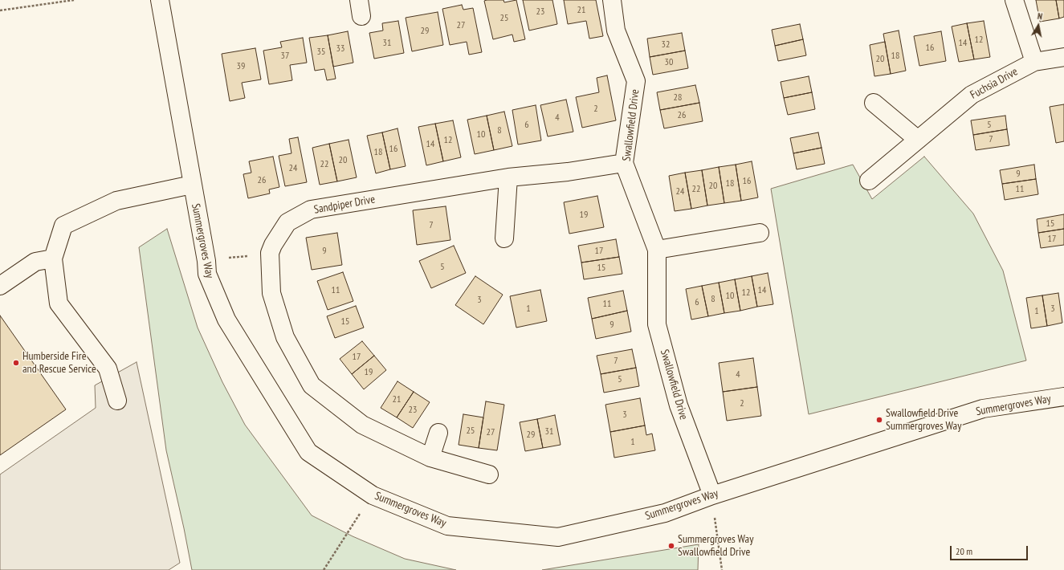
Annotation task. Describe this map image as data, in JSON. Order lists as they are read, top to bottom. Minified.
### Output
{"streets":{"street":["Fuchsia Drive","Swallowfield Drive","Sandpiper Drive","Summergroves Way"]},"crossings":[["Swallowfield Drive","Sandpiper Drive"],["Swallowfield Drive","Summergroves Way"]],"places":["Humberside Fire and Rescue Service","Swallowfield Drive Summergroves Way","Summergroves Way Swallowfield Drive"],"house_numbers":["21","23","25","27","29","12","31","14","32","16","33","35","37","18","20","30","39","28","2","26","4","6","5","8","10","7","12","14","16","18","20","22","24","9","26","16","18","20","22","11","24","19","15","7","17","9","17","5","15","11","14","12","10","8","3","6","11","1","3","1","15","9","17","7","19","4","5","21","2","23","3","25","31","27","29","1"],"scale_bar":"20 m","north":"top"}
